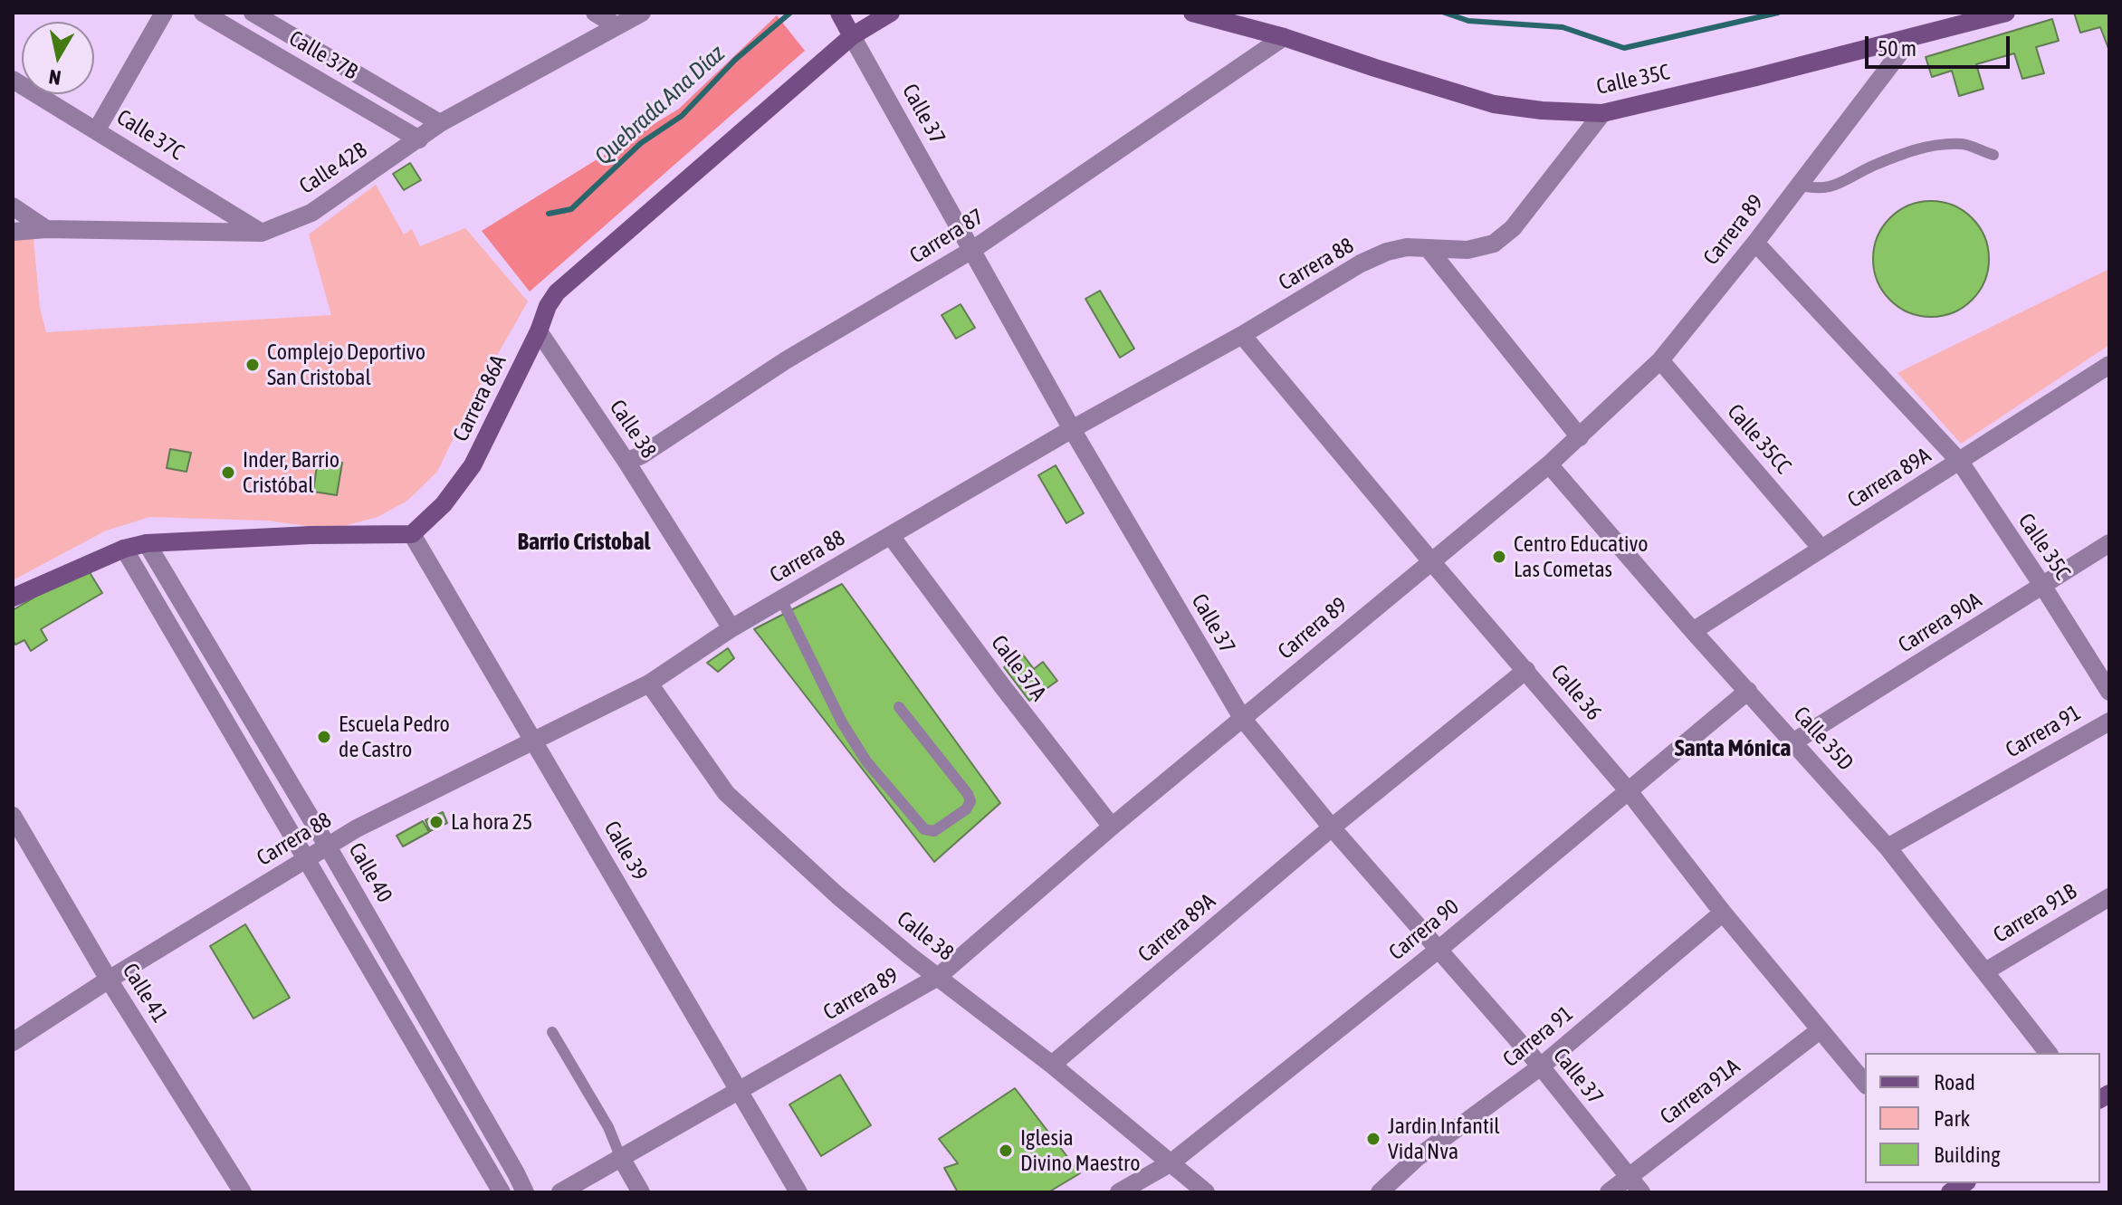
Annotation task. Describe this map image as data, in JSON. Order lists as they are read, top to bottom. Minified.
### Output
{"streets":{"street":["Calle 37B","Calle 35C","Calle 37","Calle 37C","Calle 42B","Carrera 89","Carrera 87","Carrera 88","Carrera 86A","Calle 38","Calle 35CC","Carrera 89A","Carrera 90A","Calle 37A","Calle 36","Carrera 91","Calle 35D","Calle 39","Calle 40","Carrera 91B","Carrera 90","Calle 41","Carrera 91A"]},"crossings":[["Calle 37B","Calle 42B"],["Calle 35C","Carrera 89"],["Calle 35C","Carrera 87"],["Calle 35C","Carrera 88"],["Calle 35C","Carrera 89A"],["Calle 35C","Carrera 90A"],["Calle 37","Carrera 89"],["Calle 37","Carrera 87"],["Calle 37","Carrera 88"],["Calle 37","Carrera 86A"],["Calle 37","Carrera 89A"],["Calle 37","Carrera 91"],["Calle 37","Carrera 90"],["Calle 37","Carrera 91A"],["Calle 37C","Calle 42B"],["Carrera 89","Calle 38"],["Carrera 89","Calle 35CC"],["Carrera 89","Calle 37A"],["Carrera 89","Calle 36"],["Carrera 89","Calle 35D"],["Carrera 89","Calle 39"],["Carrera 87","Calle 38"],["Carrera 88","Calle 38"],["Carrera 88","Calle 37A"],["Carrera 88","Calle 36"],["Carrera 88","Calle 39"],["Carrera 88","Calle 40"],["Carrera 88","Calle 41"],["Carrera 86A","Calle 38"],["Carrera 86A","Calle 39"],["Calle 38","Carrera 89A"],["Calle 38","Carrera 90"],["Calle 35CC","Carrera 89A"],["Carrera 89A","Calle 36"],["Carrera 89A","Calle 35D"],["Carrera 90A","Calle 35D"],["Calle 36","Carrera 91"],["Calle 36","Carrera 90"],["Calle 36","Carrera 91A"],["Carrera 91","Calle 35D"],["Calle 35D","Carrera 91B"],["Calle 35D","Carrera 90"]],"districts":["Barrio Cristobal","Santa Mónica"],"water":["Quebrada Ana Díaz"],"places":["Complejo Deportivo San Cristobal","Inder, Barrio Cristóbal","Centro Educativo Las Cometas","Escuela Pedro de Castro","La hora 25","Jardin Infantil Vida Nva","Iglesia Divino Maestro"],"legend":["Road","Park","Building"],"scale_bar":"50 m","north":"bottom"}
